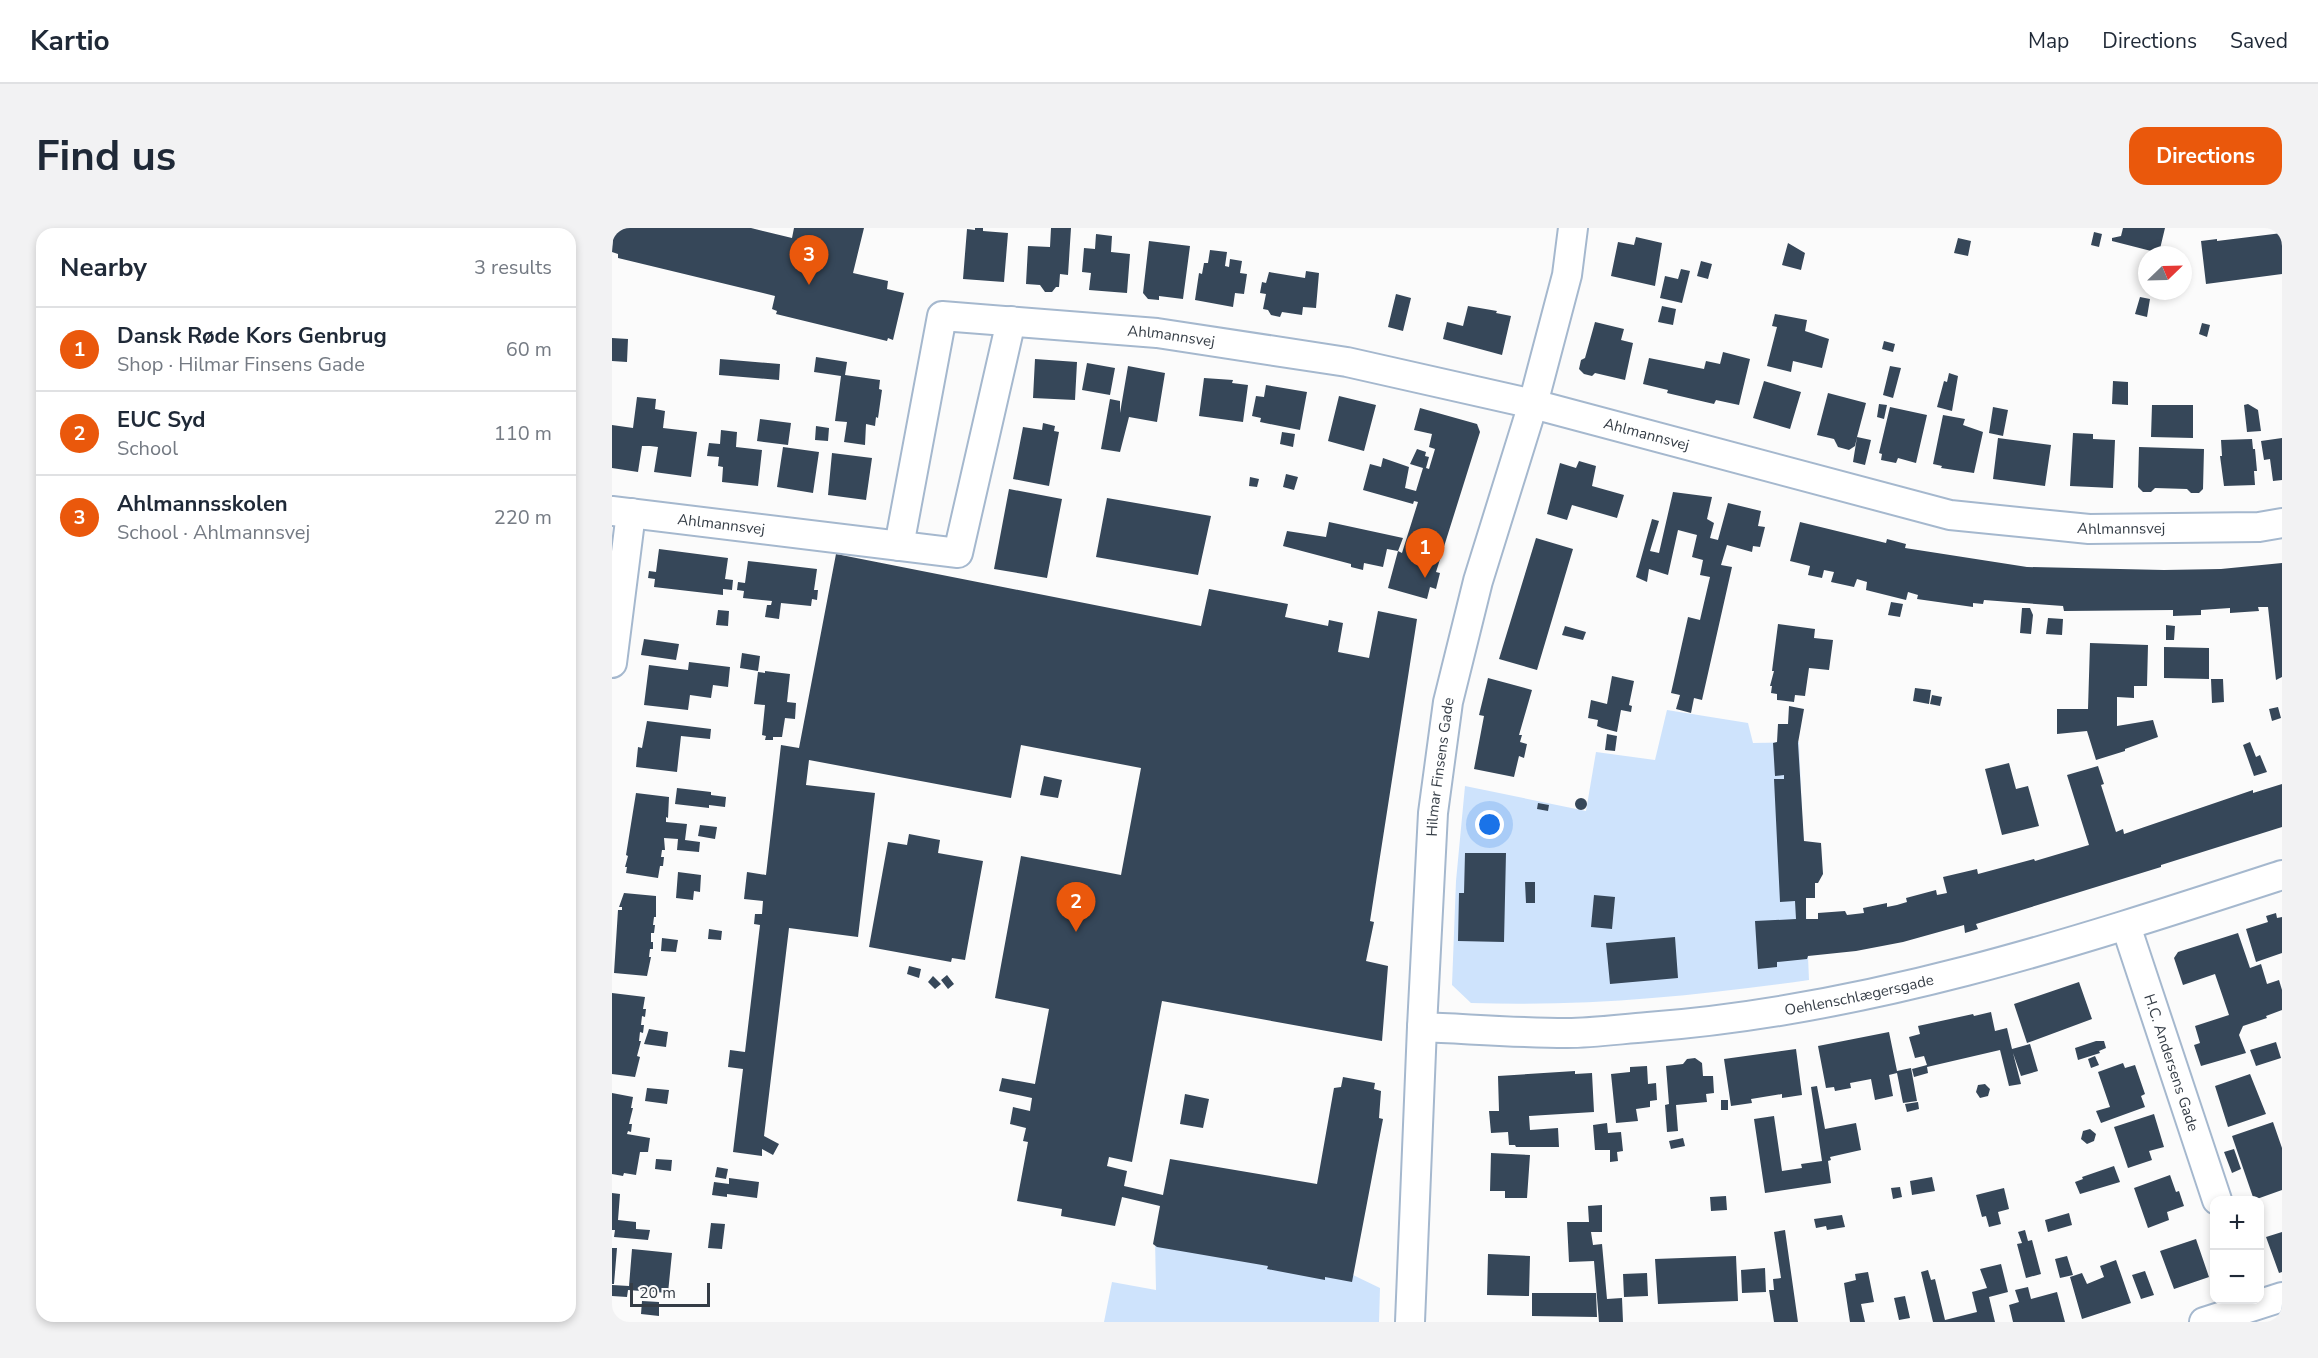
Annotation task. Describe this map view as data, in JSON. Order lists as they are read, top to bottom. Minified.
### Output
{"streets":{"street":["Ahlmannsvej","Hilmar Finsens Gade","Oehlenschlægersgade","H.C. Andersens Gade"]},"crossings":[["Ahlmannsvej","Hilmar Finsens Gade"],["Hilmar Finsens Gade","Oehlenschlægersgade"],["Oehlenschlægersgade","H.C. Andersens Gade"]],"scale_bar":"20 m","north":"top right","page":{"header":"Kartio","nav":["Map","Directions","Saved"],"buttons":"Directions","title":"Find us","heading":["Nearby","3 results"],"pins":["3","1","2"],"list":[{"mark":"1","name":"Dansk Røde Kors Genbrug","note":"Shop · Hilmar Finsens Gade","value":"60 m"},{"mark":"2","name":"EUC Syd","note":"School","value":"110 m"},{"mark":"3","name":"Ahlmannsskolen","note":"School · Ahlmannsvej","value":"220 m"}],"map_buttons":["+","−"],"scale":"20 m"}}
